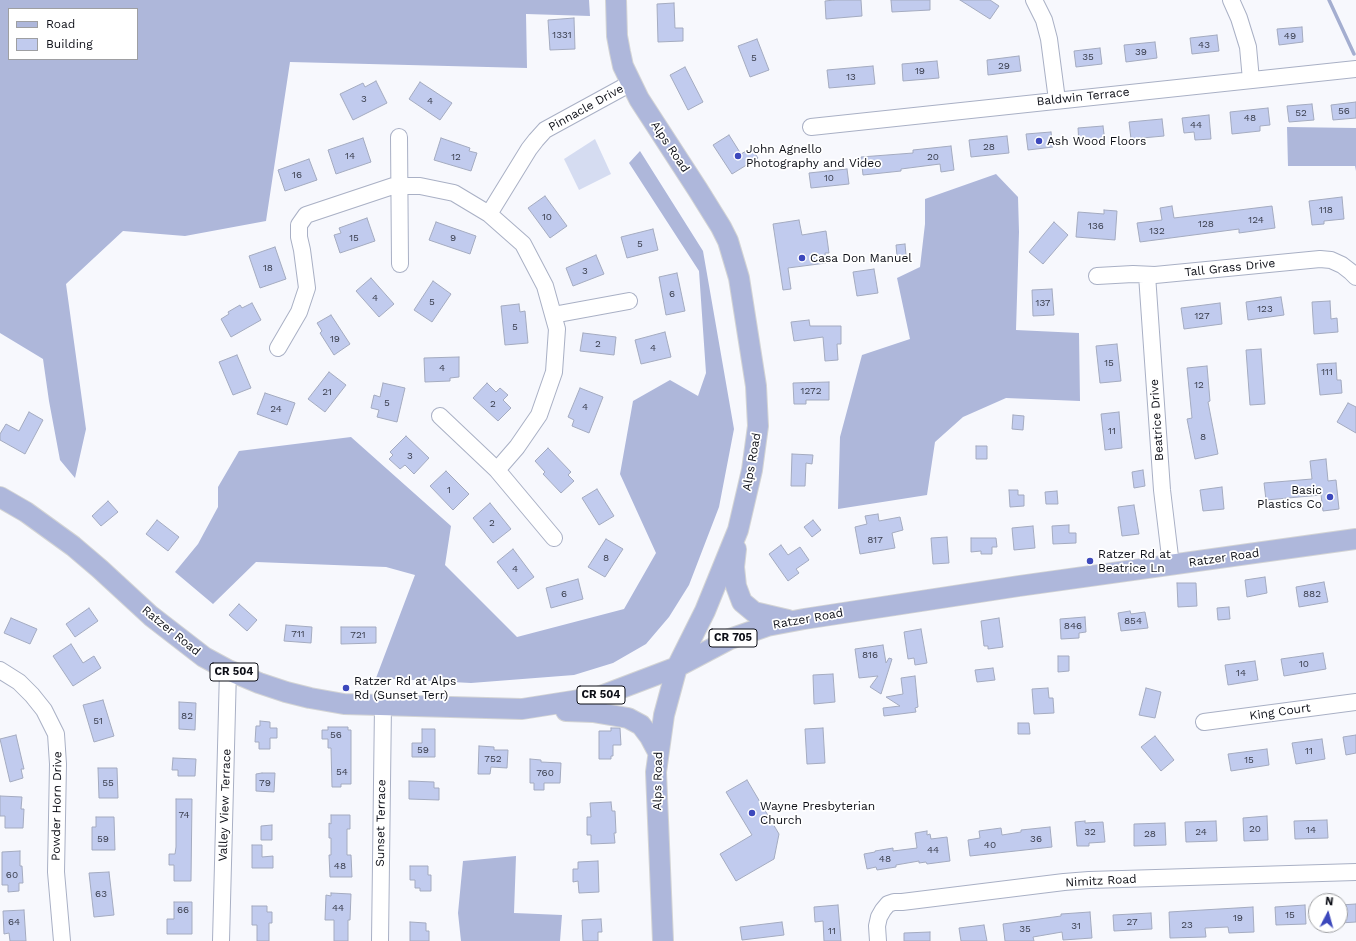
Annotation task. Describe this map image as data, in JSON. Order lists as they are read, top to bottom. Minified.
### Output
{"streets":{"main road":["Alps Road","Ratzer Road","CR 705","CR 504"],"street":["Baldwin Terrace","Pinnacle Drive","Tall Grass Drive","Beatrice Drive","King Court","Valley View Terrace","Powder Horn Drive","Sunset Terrace","Nimitz Road"]},"crossings":[["Pinnacle Drive","Alps Road"],["Alps Road","Ratzer Road"],["Tall Grass Drive","Beatrice Drive"],["Beatrice Drive","Ratzer Road"],["Ratzer Road","Valley View Terrace"],["Ratzer Road","Sunset Terrace"]],"places":["Ash Wood Floors","John Agnello Photography and Video","Casa Don Manuel","Basic Plastics Co","Ratzer Rd at Beatrice Ln","Ratzer Rd at Alps Rd (Sunset Terr)","Wayne Presbyterian Church"],"house_numbers":["1331","49","43","39","35","5","29","19","13","3","4","56","52","48","44","28","14","12","20","16","10","118","10","124","128","136","132","15","9","5","18","3","6","4","5","137","123","127","5","19","2","4","15","4","111","12","1272","21","5","2","4","24","11","8","3","1","2","817","8","4","6","882","854","846","711","721","816","10","14","82","51","56","59","11","752","15","54","760","55","79","74","20","14","32","24","28","59","36","40","44","48","48","60","63","44","66","15","19","64","27","23","31","35","11"],"legend":["Road","Building"],"north":"top"}
